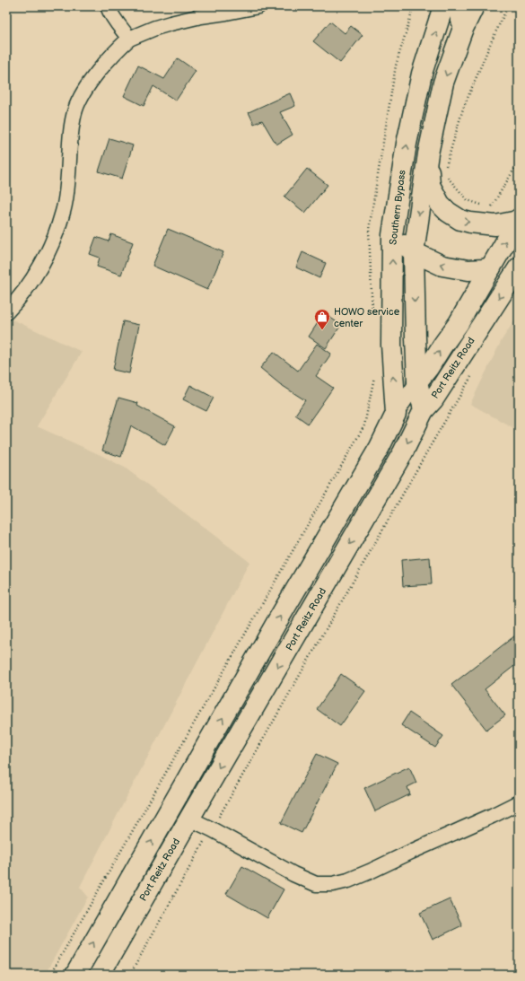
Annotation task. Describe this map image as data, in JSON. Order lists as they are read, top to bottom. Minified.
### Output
{"streets":{"main road":["Southern Bypass","Port Reitz Road"]},"crossings":[["Southern Bypass","Port Reitz Road"]],"places":{"shop":["HOWO service center"]}}
